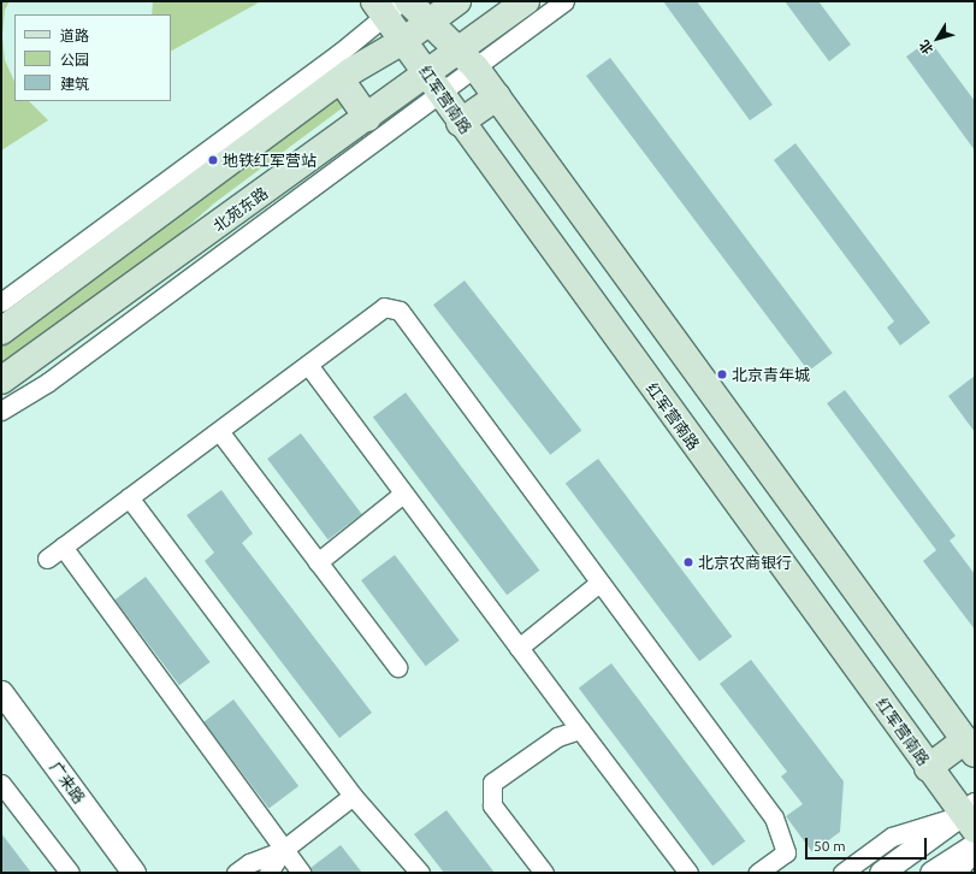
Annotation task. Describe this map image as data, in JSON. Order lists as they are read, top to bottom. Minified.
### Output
{"streets":{"main road":["红军营南路","北苑东路"],"street":["广来路"]},"crossings":[["红军营南路","北苑东路"]],"places":["地铁红军营站","北京青年城","北京农商银行"],"legend":["道路","公园","建筑"],"scale_bar":"50 m","north":"bottom left"}
